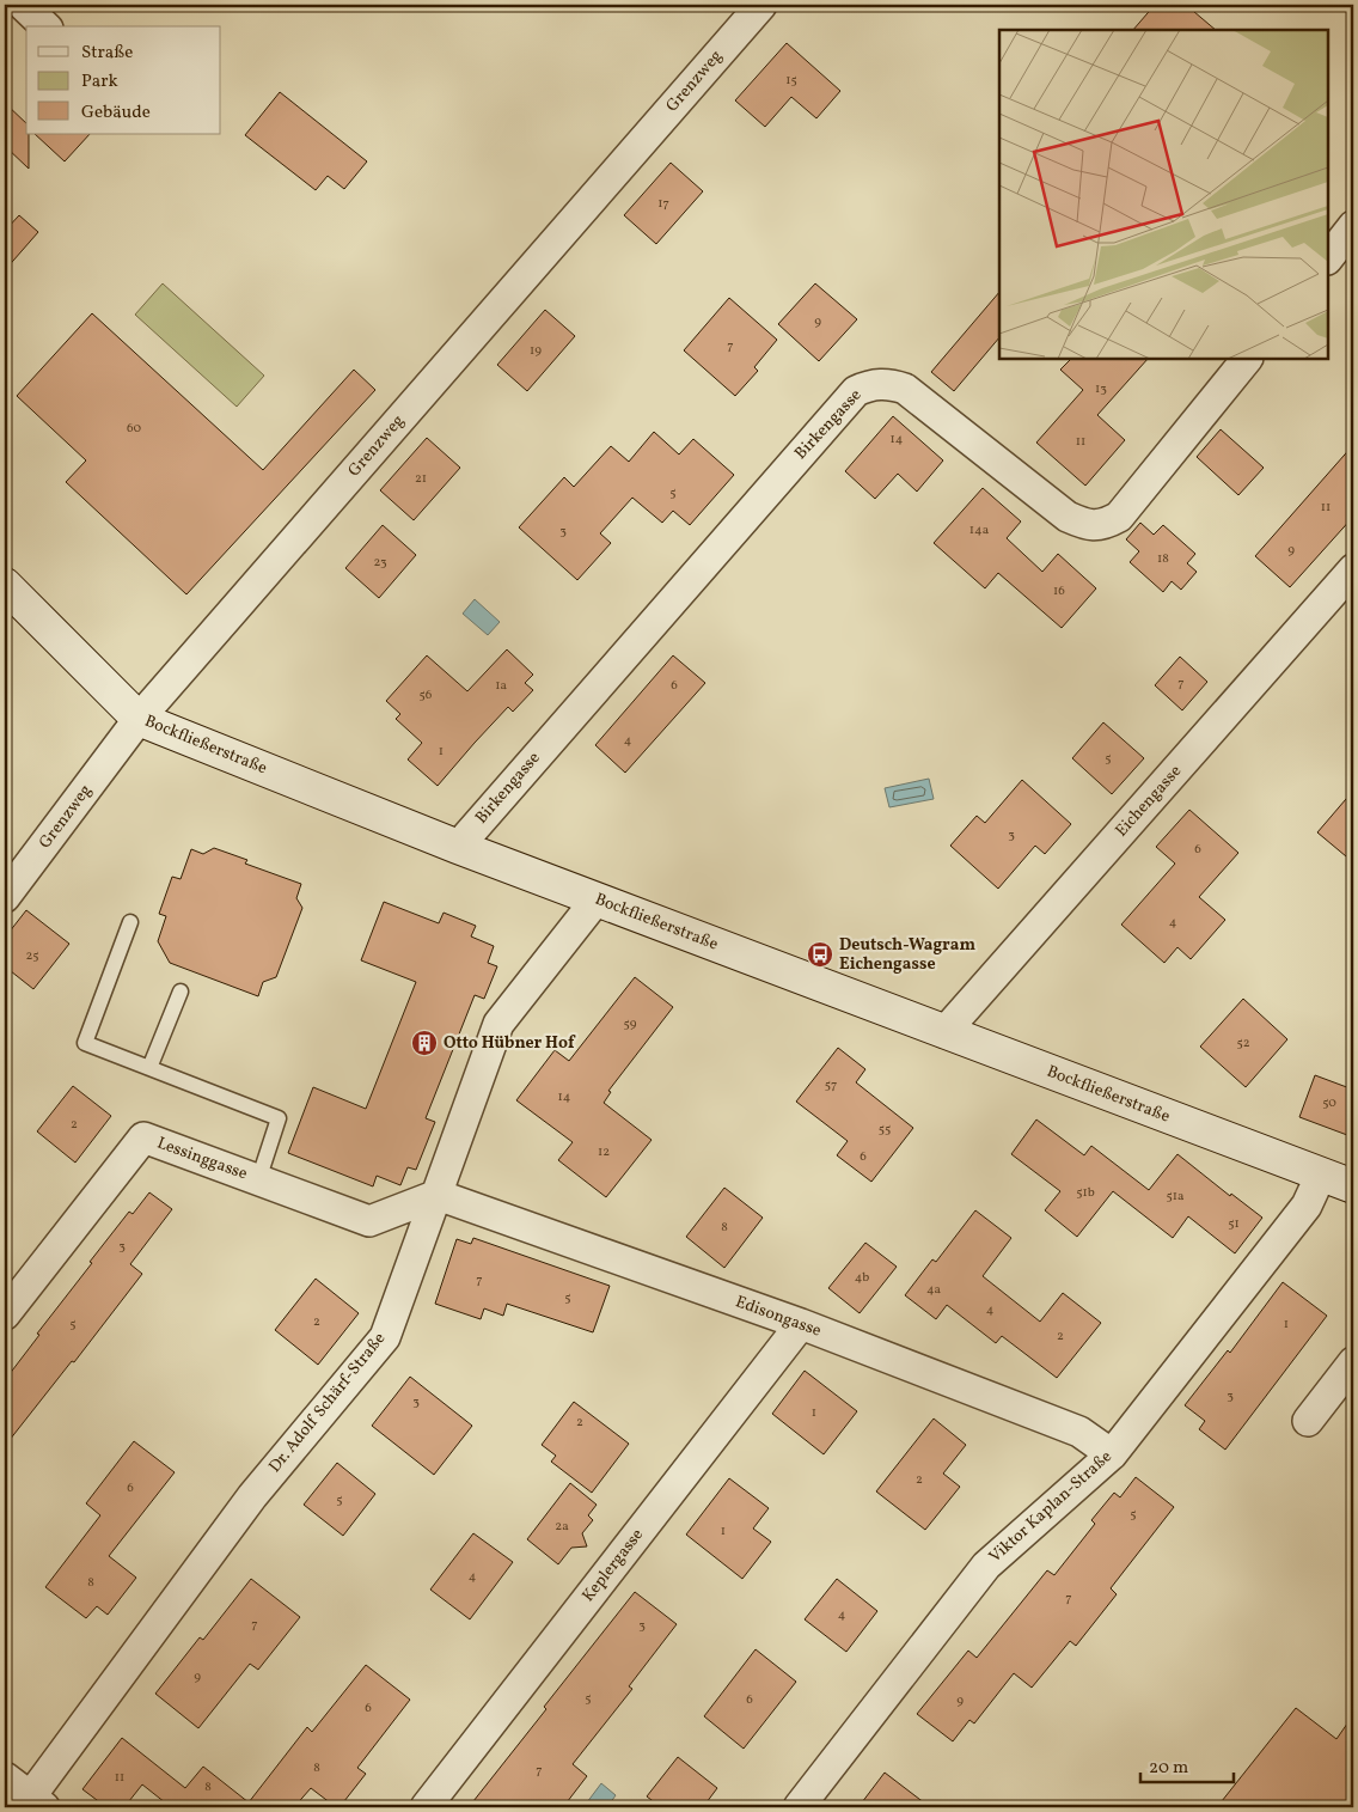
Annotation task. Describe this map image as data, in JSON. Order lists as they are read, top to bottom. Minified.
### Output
{"streets":{"main road":["Bockfließerstraße"],"street":["Grenzweg","Birkengasse","Eichengasse","Lessinggasse","Edisongasse","Dr. Adolf Schärf-Straße","Viktor Kaplan-Straße","Keplergasse"]},"crossings":[["Grenzweg","Bockfließerstraße"],["Birkengasse","Bockfließerstraße"],["Bockfließerstraße","Eichengasse"],["Bockfließerstraße","Dr. Adolf Schärf-Straße"],["Bockfließerstraße","Viktor Kaplan-Straße"],["Lessinggasse","Edisongasse"],["Lessinggasse","Dr. Adolf Schärf-Straße"],["Edisongasse","Dr. Adolf Schärf-Straße"],["Edisongasse","Viktor Kaplan-Straße"],["Edisongasse","Keplergasse"]],"places":{"bus stop":["Deutsch-Wagram Eichengasse"],"building":["Otto Hübner Hof"]},"house_numbers":["15","17","9","7","19","13","60","14","11","21","5","11","14a","3","9","18","23","16","7","1a","6","56","4","1","5","3","6","4","25","59","52","57","14","50","2","55","12","6","51b","51a","51","8","3","4b","7","4a","5","4","2","5","1","2","3","3","1","2","2","6","5","5","2a","1","4","8","7","4","7","3","9","5","6","9","6","8","7","11","8"],"legend":["Straße","Park","Gebäude"],"scale_bar":"20 m"}
